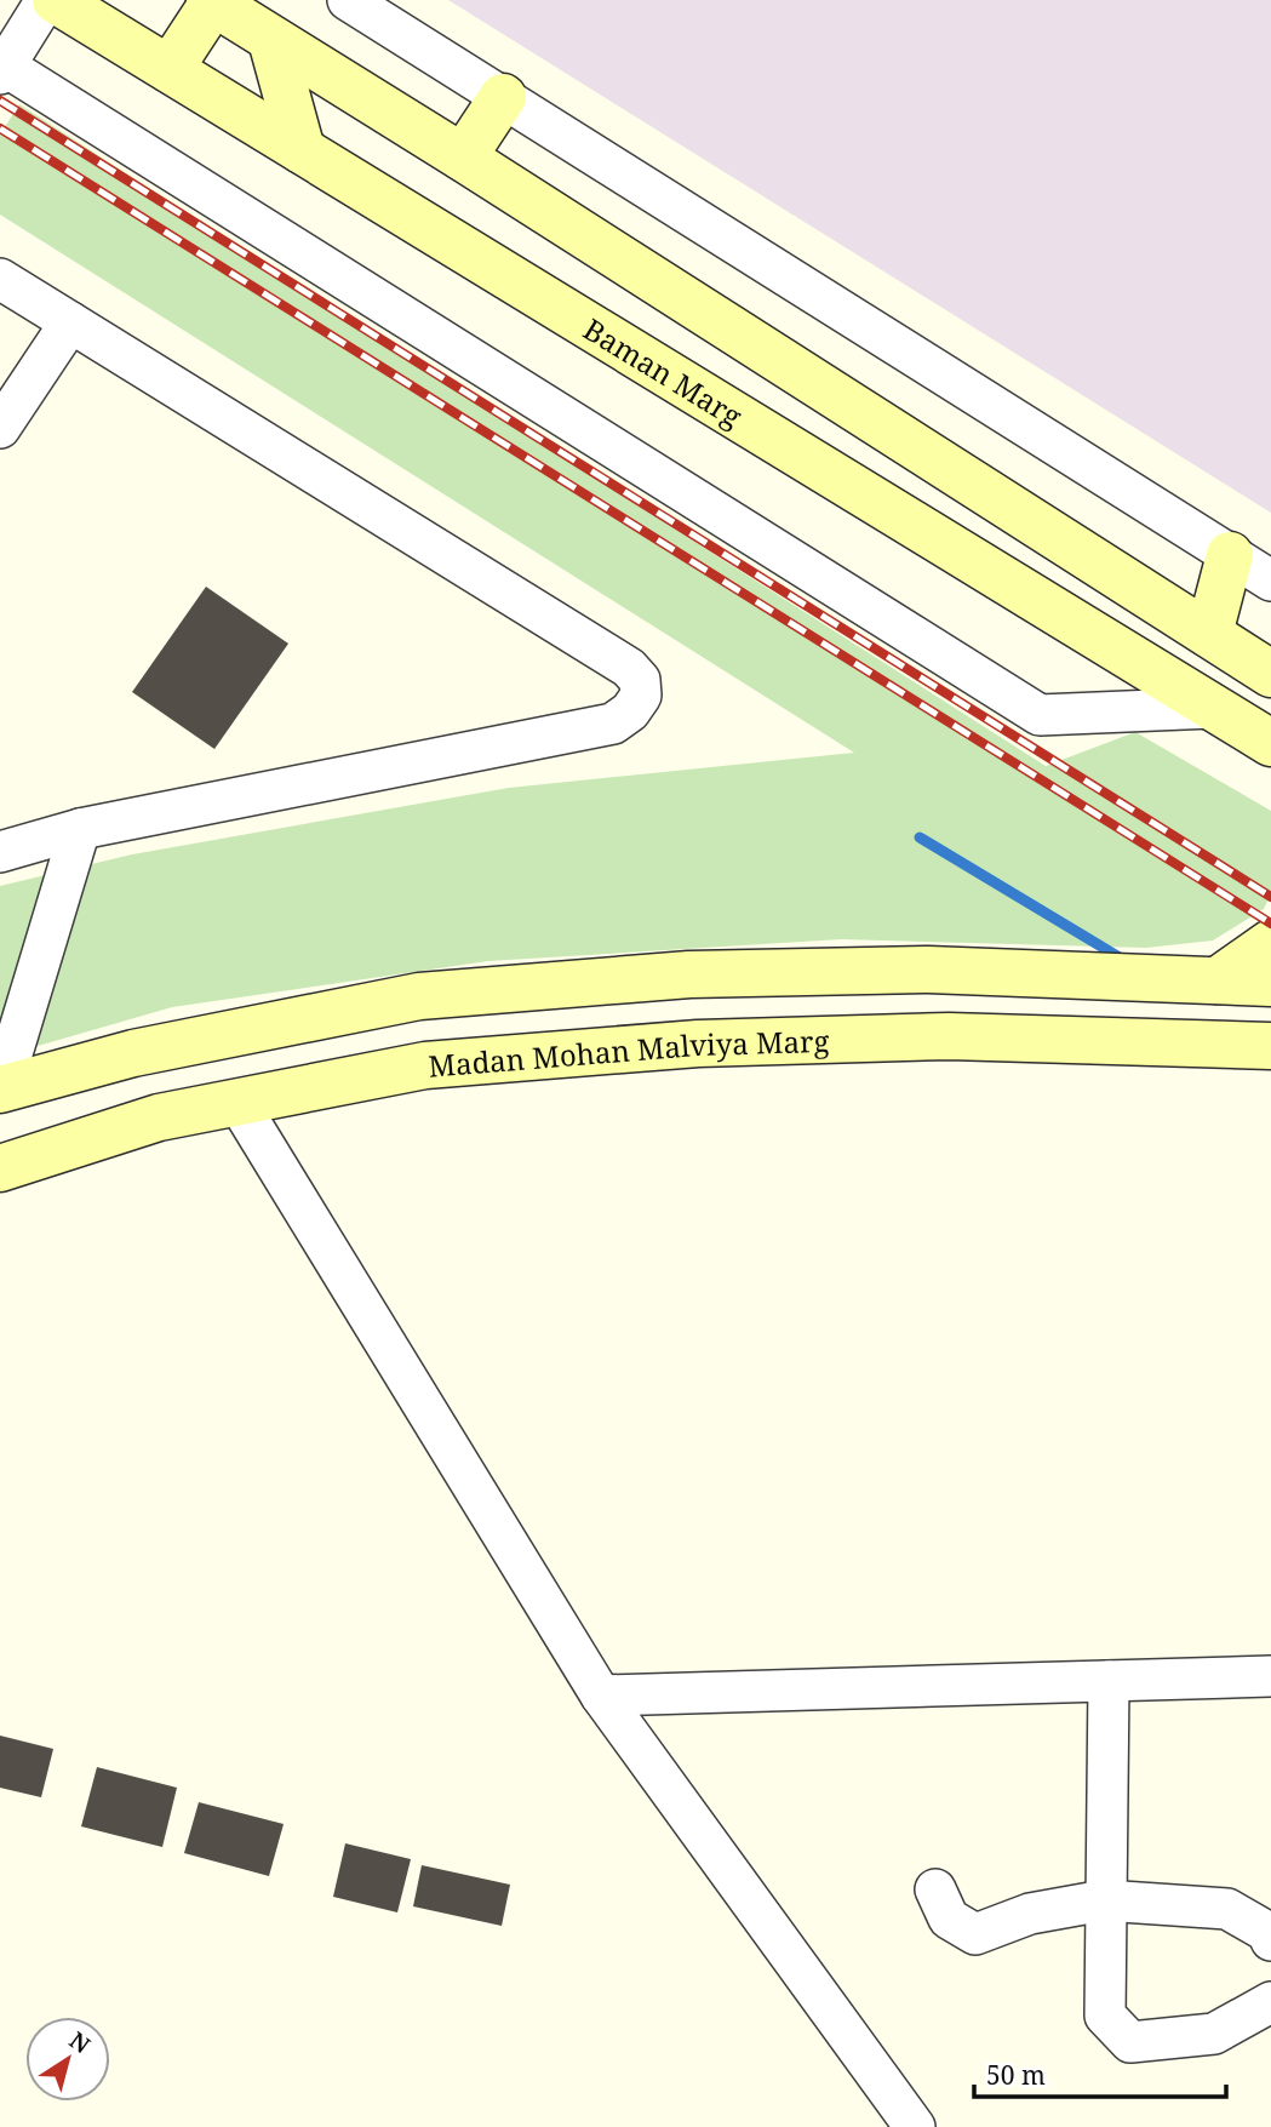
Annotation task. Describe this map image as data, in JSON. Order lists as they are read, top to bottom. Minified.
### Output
{"streets":{"main road":["Baman Marg","Madan Mohan Malviya Marg"]},"scale_bar":"50 m","north":"top right"}
